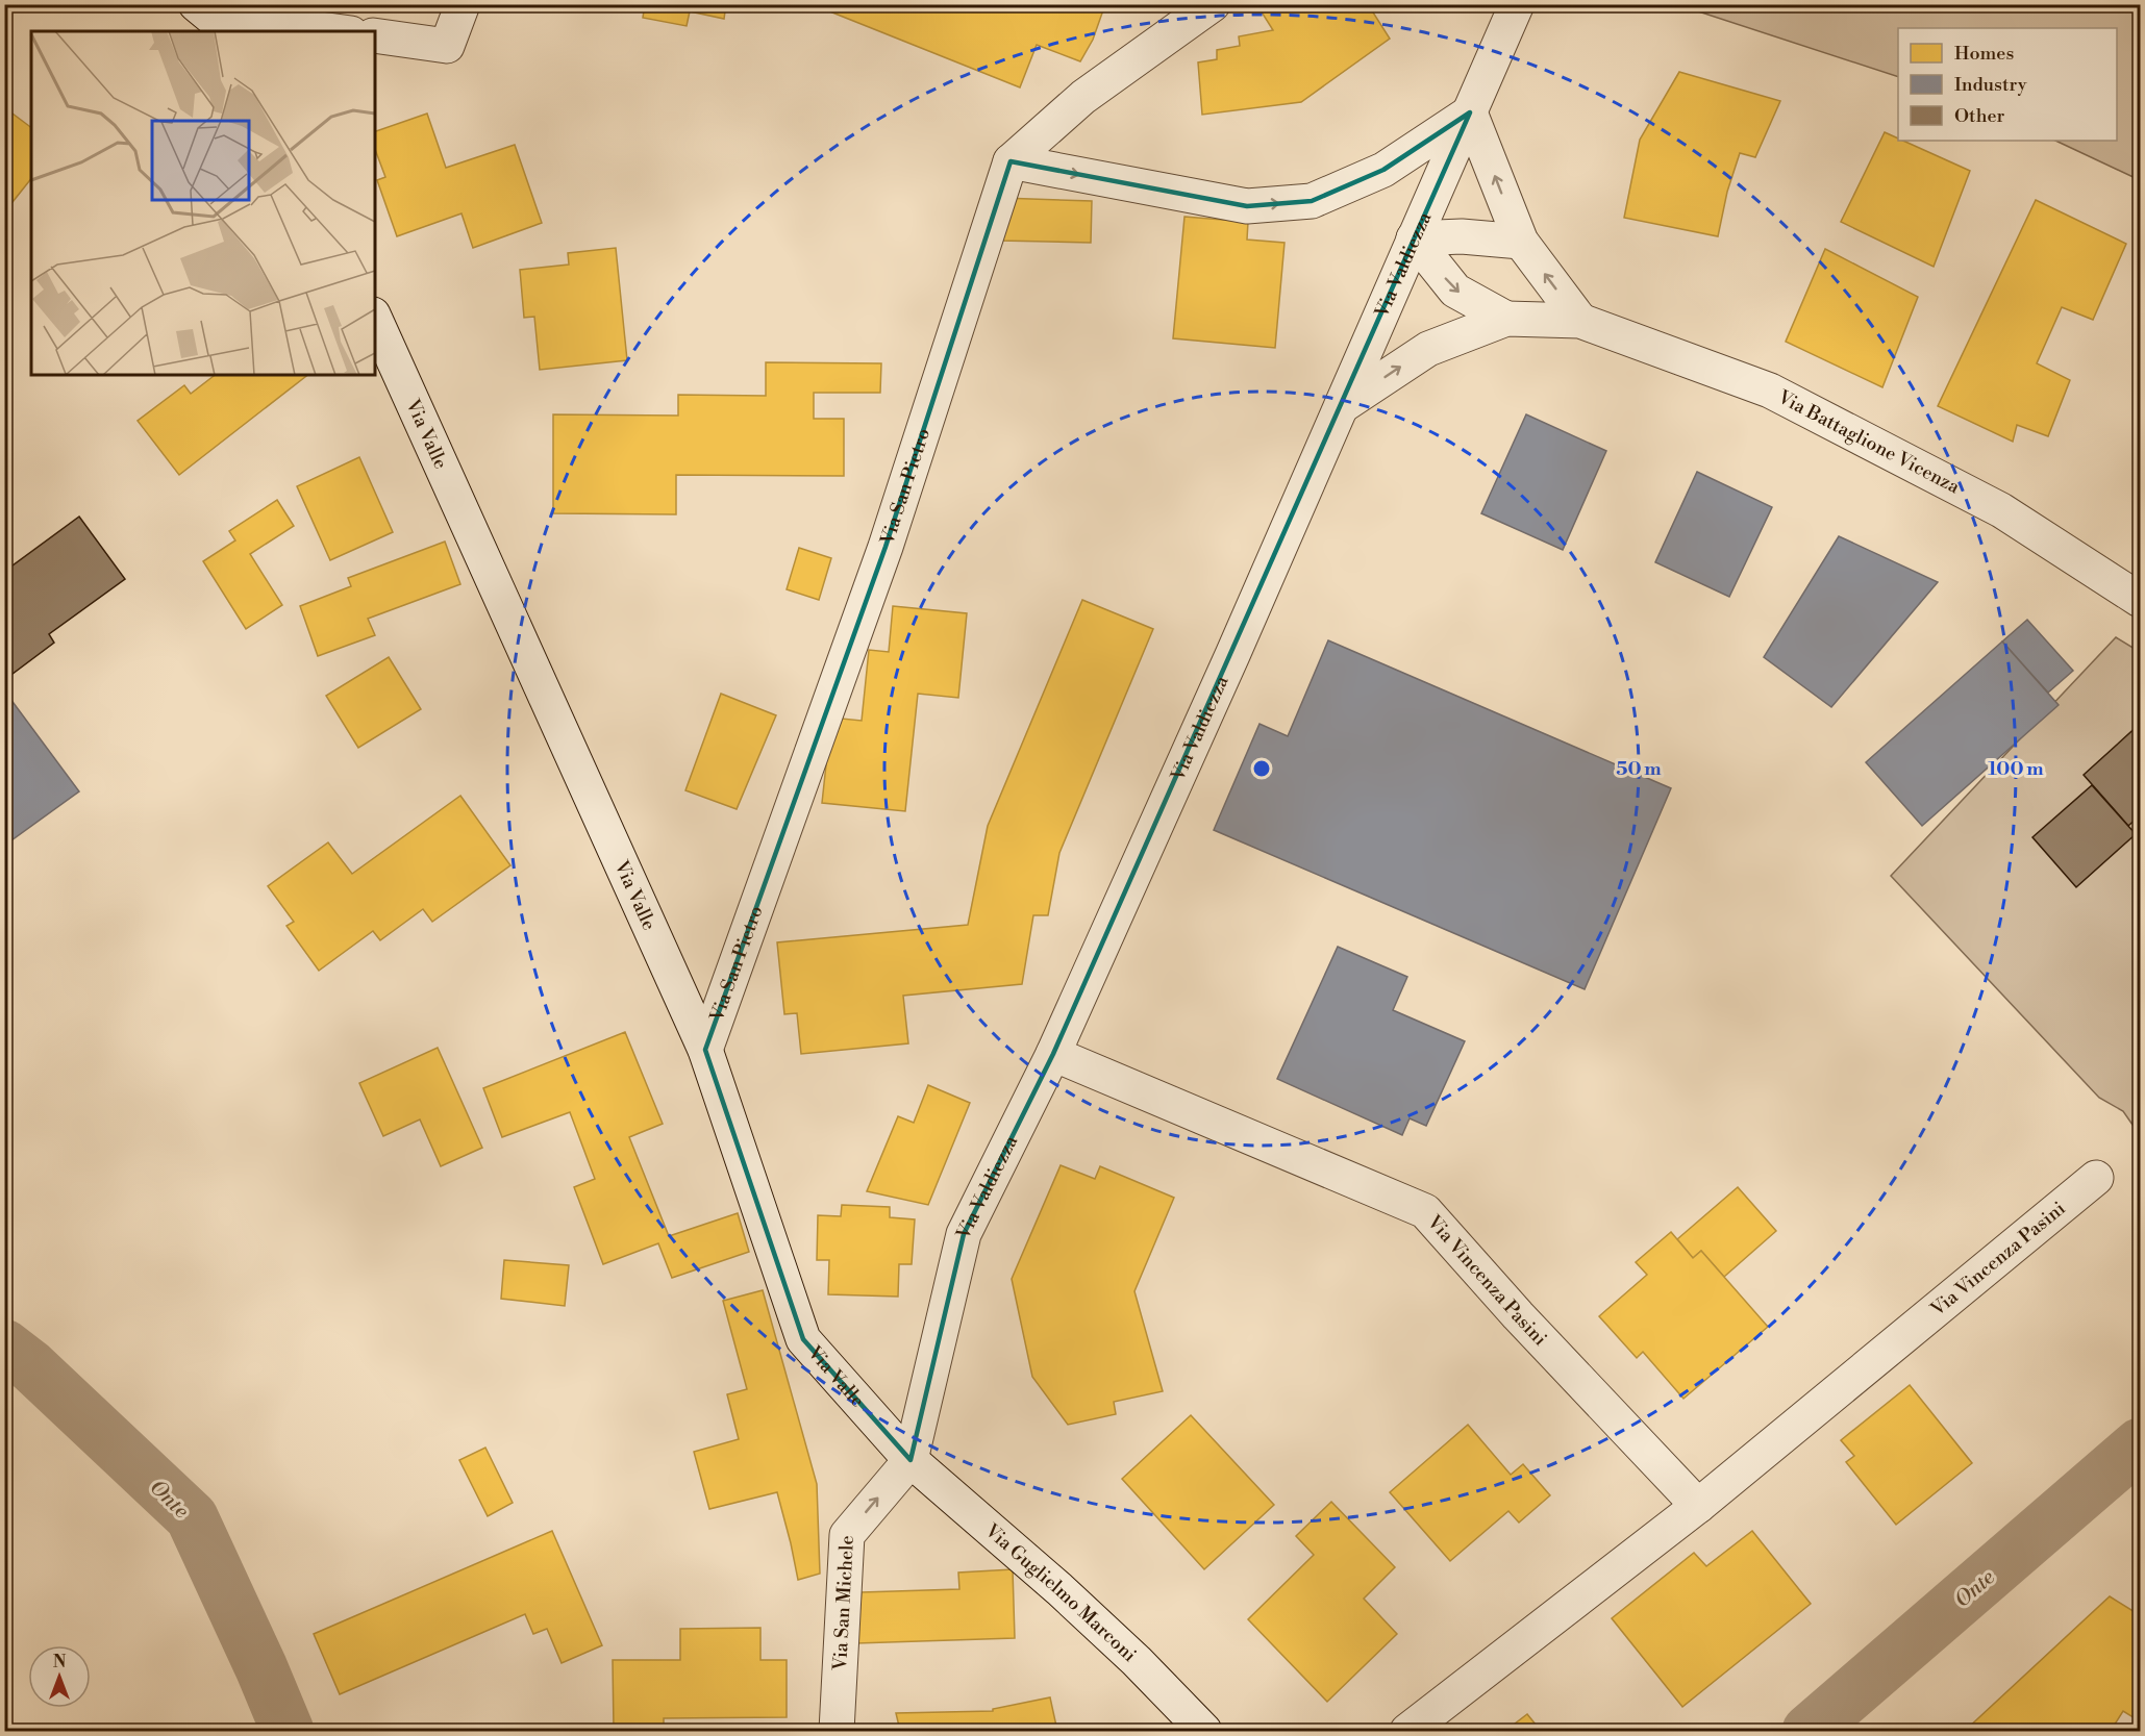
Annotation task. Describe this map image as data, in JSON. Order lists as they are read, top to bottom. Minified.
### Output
{"streets":{"street":["Via Valdiezza","Via Valle","Via Battaglione Vicenza","Via San Pietro","Via Vincenza Pasini","Via Guglielmo Marconi","Via San Michele"]},"crossings":[["Via Valdiezza","Via Valle"],["Via Valdiezza","Via Vincenza Pasini"],["Via Valdiezza","Via Guglielmo Marconi"],["Via Valdiezza","Via San Michele"],["Via Valle","Via San Pietro"],["Via Valle","Via Guglielmo Marconi"],["Via Valle","Via San Michele"],["Via Guglielmo Marconi","Via San Michele"]],"one_way":["Via San Michele"],"water":["Onte"],"legend":["Homes","Industry","Other"],"north":"top","rings":["50 m","100 m"]}
